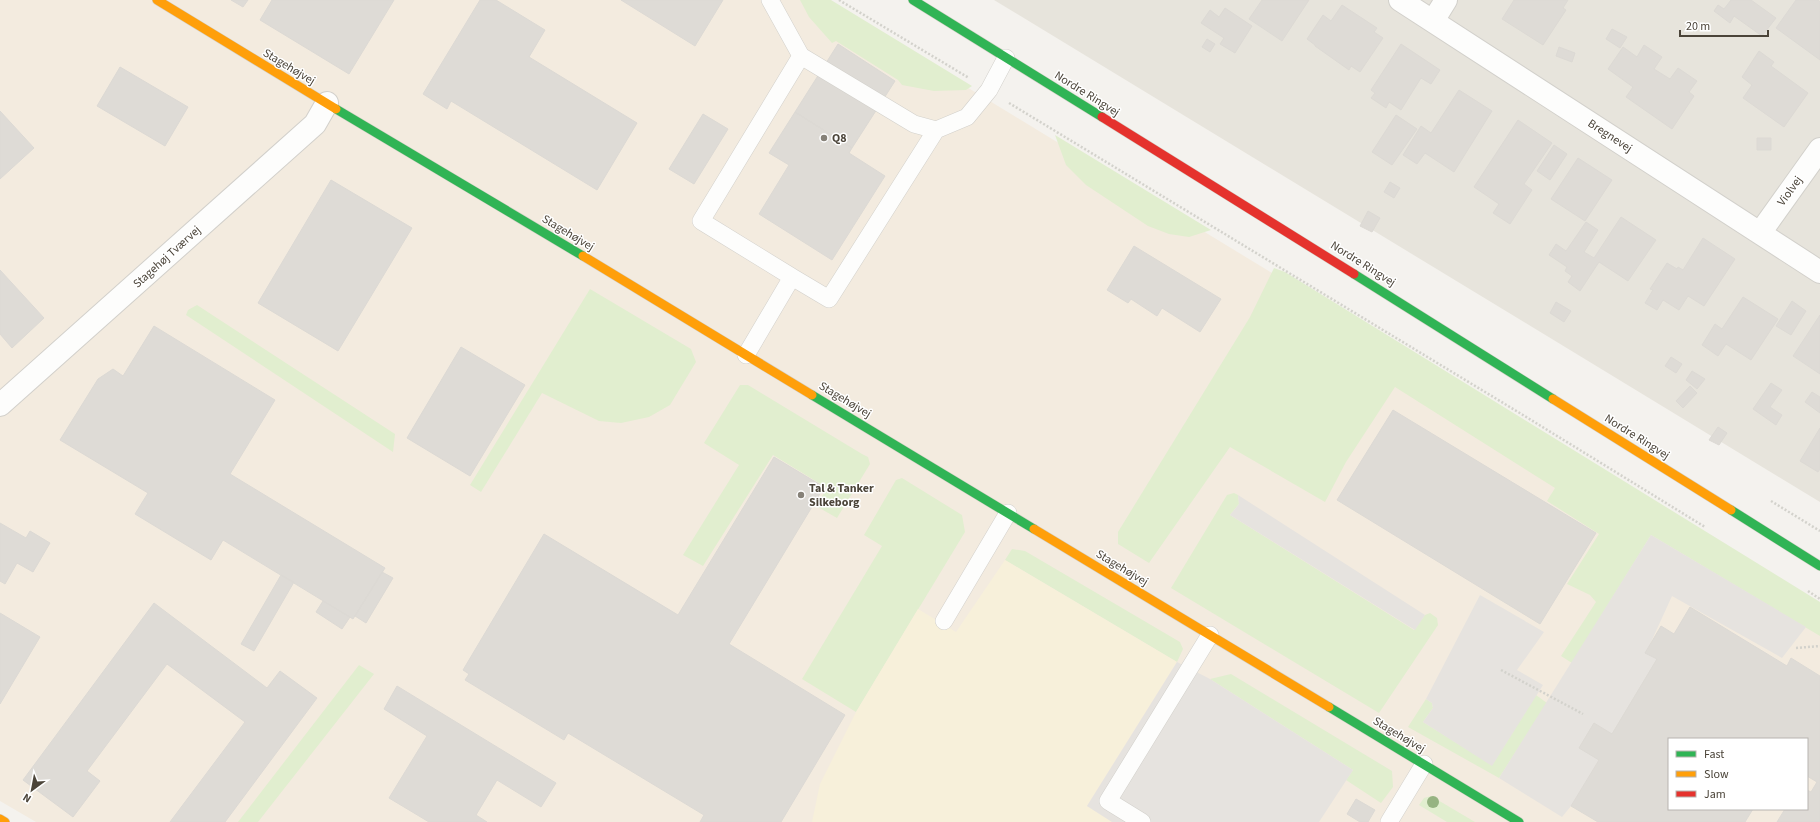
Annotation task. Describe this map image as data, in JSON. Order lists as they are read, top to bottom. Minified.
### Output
{"streets":{"street":["Stagehøjvej","Nordre Ringvej","Bregnevej","Violvej","Stagehøj Tværvej"]},"crossings":[["Stagehøjvej","Stagehøj Tværvej"],["Bregnevej","Violvej"]],"places":["Q8","Tal & Tanker Silkeborg"],"legend":["Fast","Slow","Jam"],"scale_bar":"20 m","north":"bottom left"}
